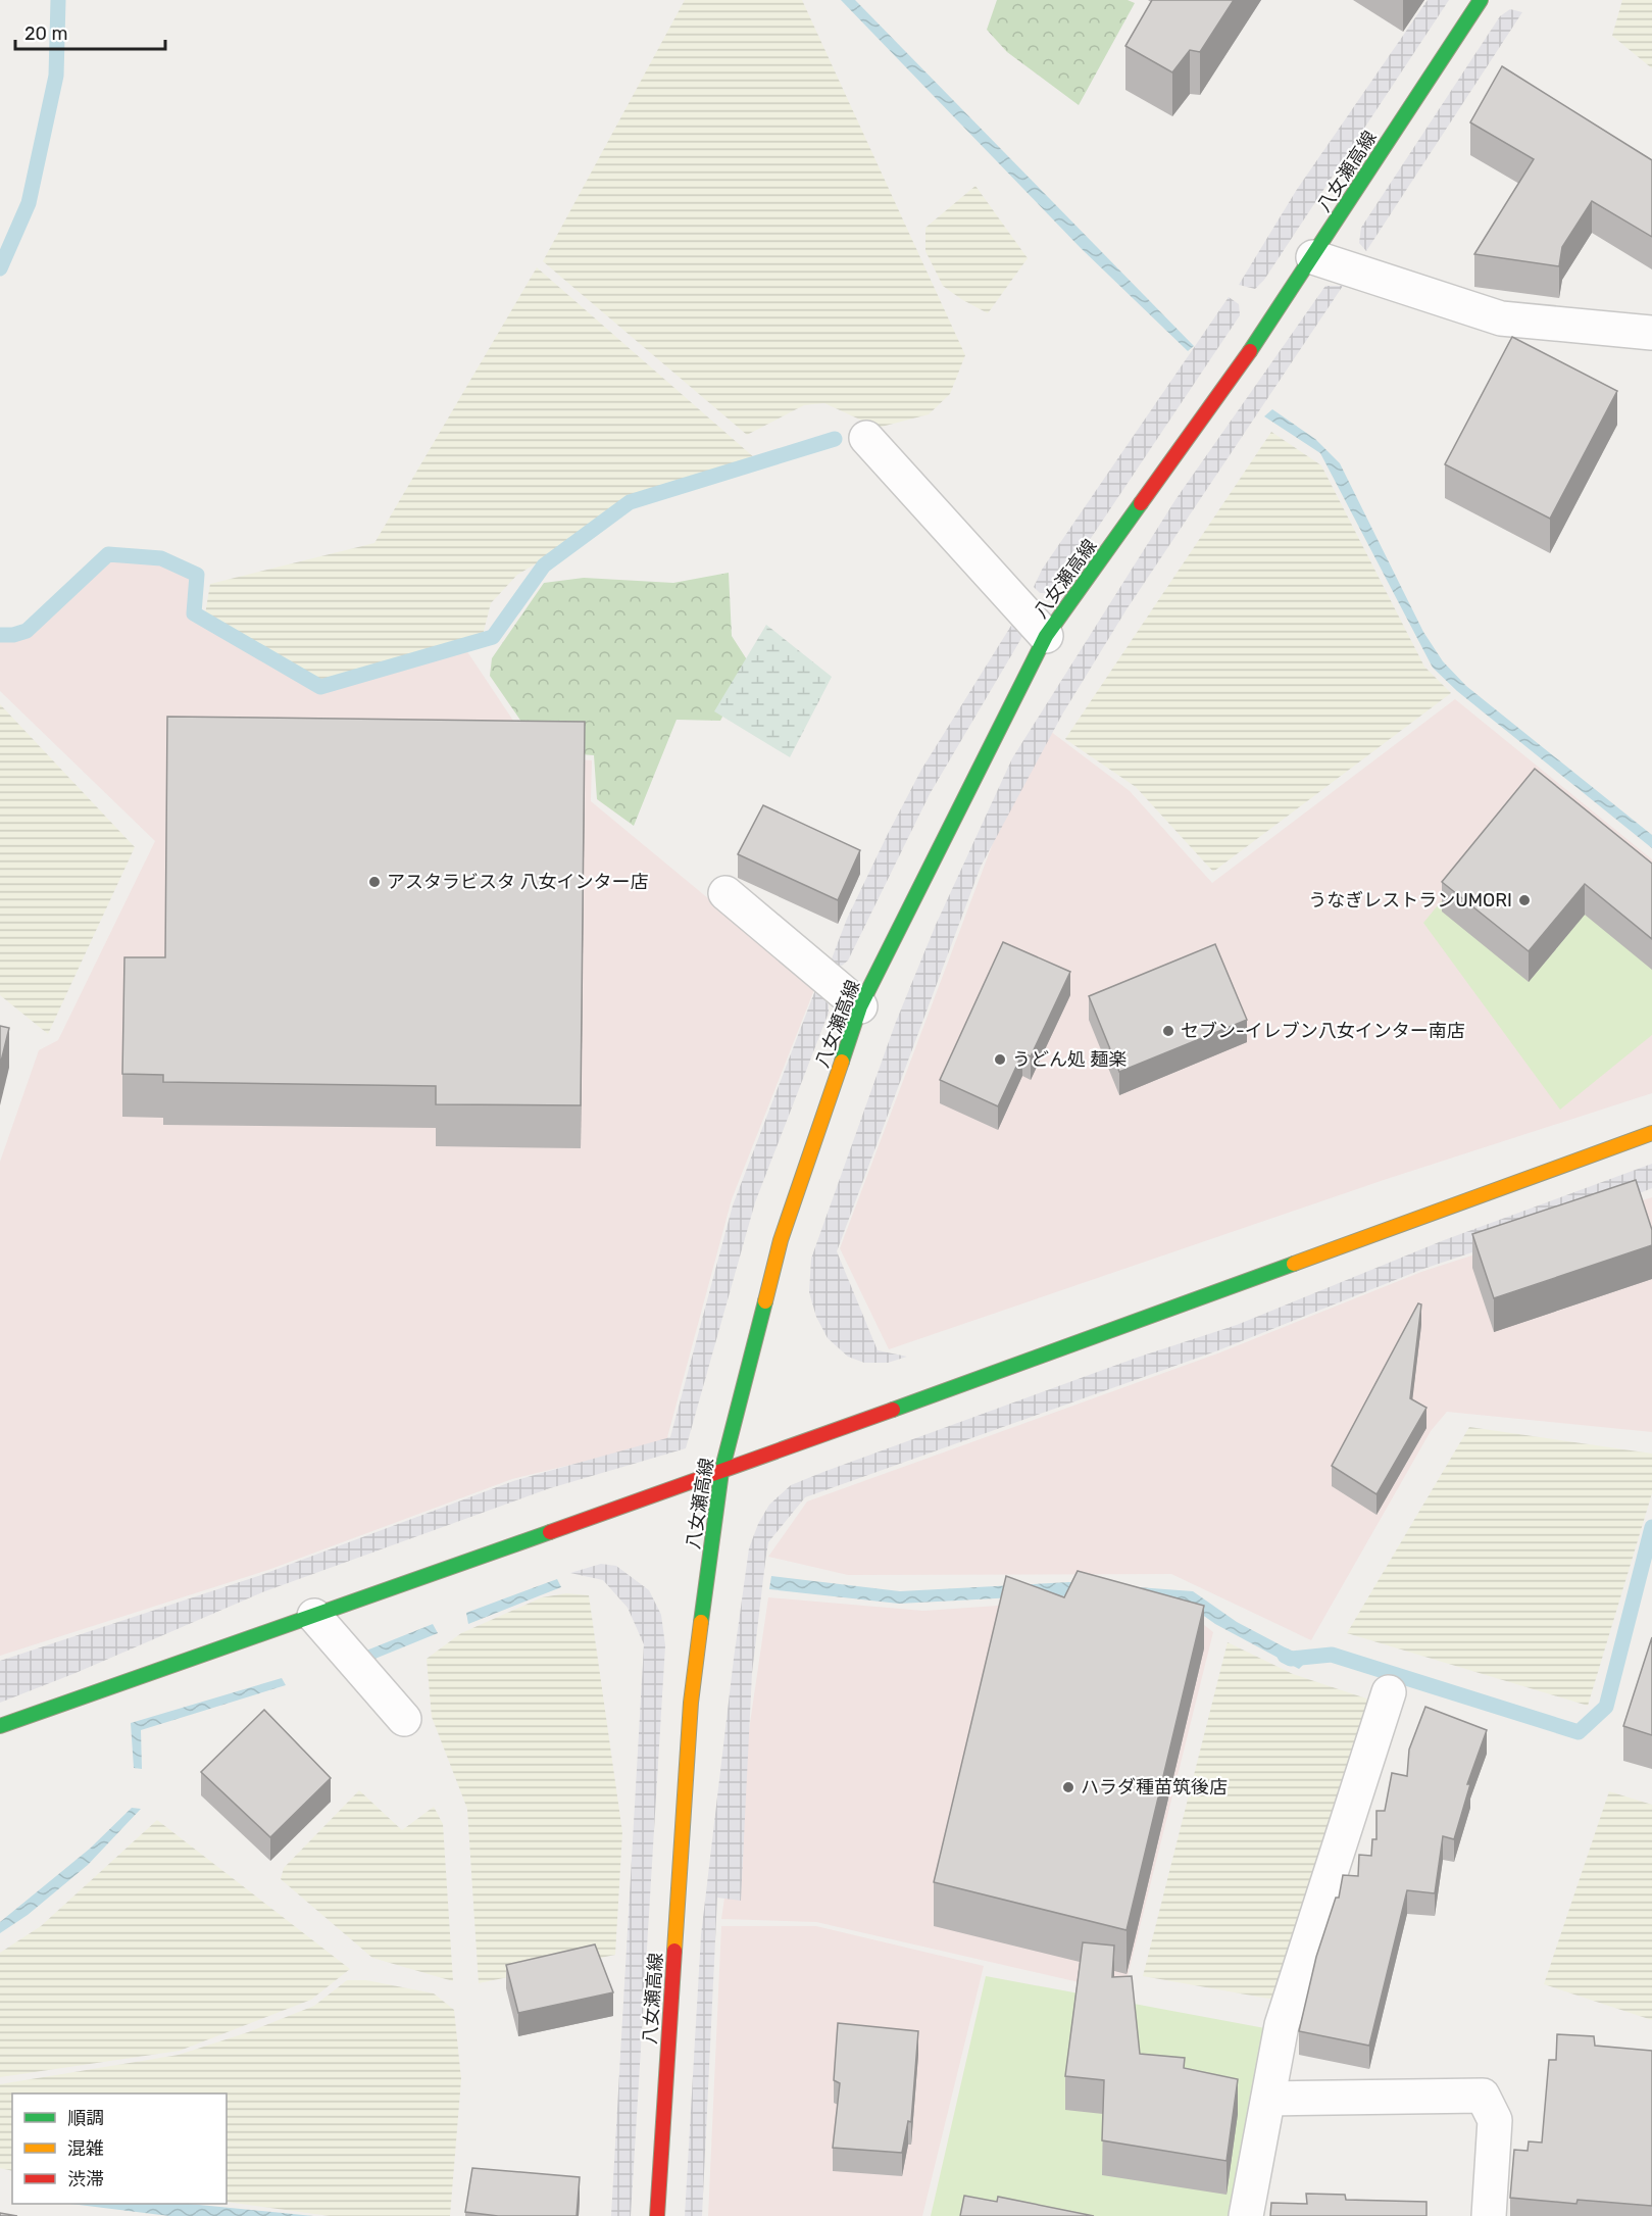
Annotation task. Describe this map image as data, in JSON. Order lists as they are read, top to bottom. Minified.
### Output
{"streets":{"main road":["八女瀬高線"]},"places":["アスタラビスタ 八女インター店","うなぎレストランUMORI","セブン-イレブン八女インター南店","うどん処 麺楽","ハラダ種苗筑後店"],"legend":["順調","混雑","渋滞"],"scale_bar":"20 m"}
